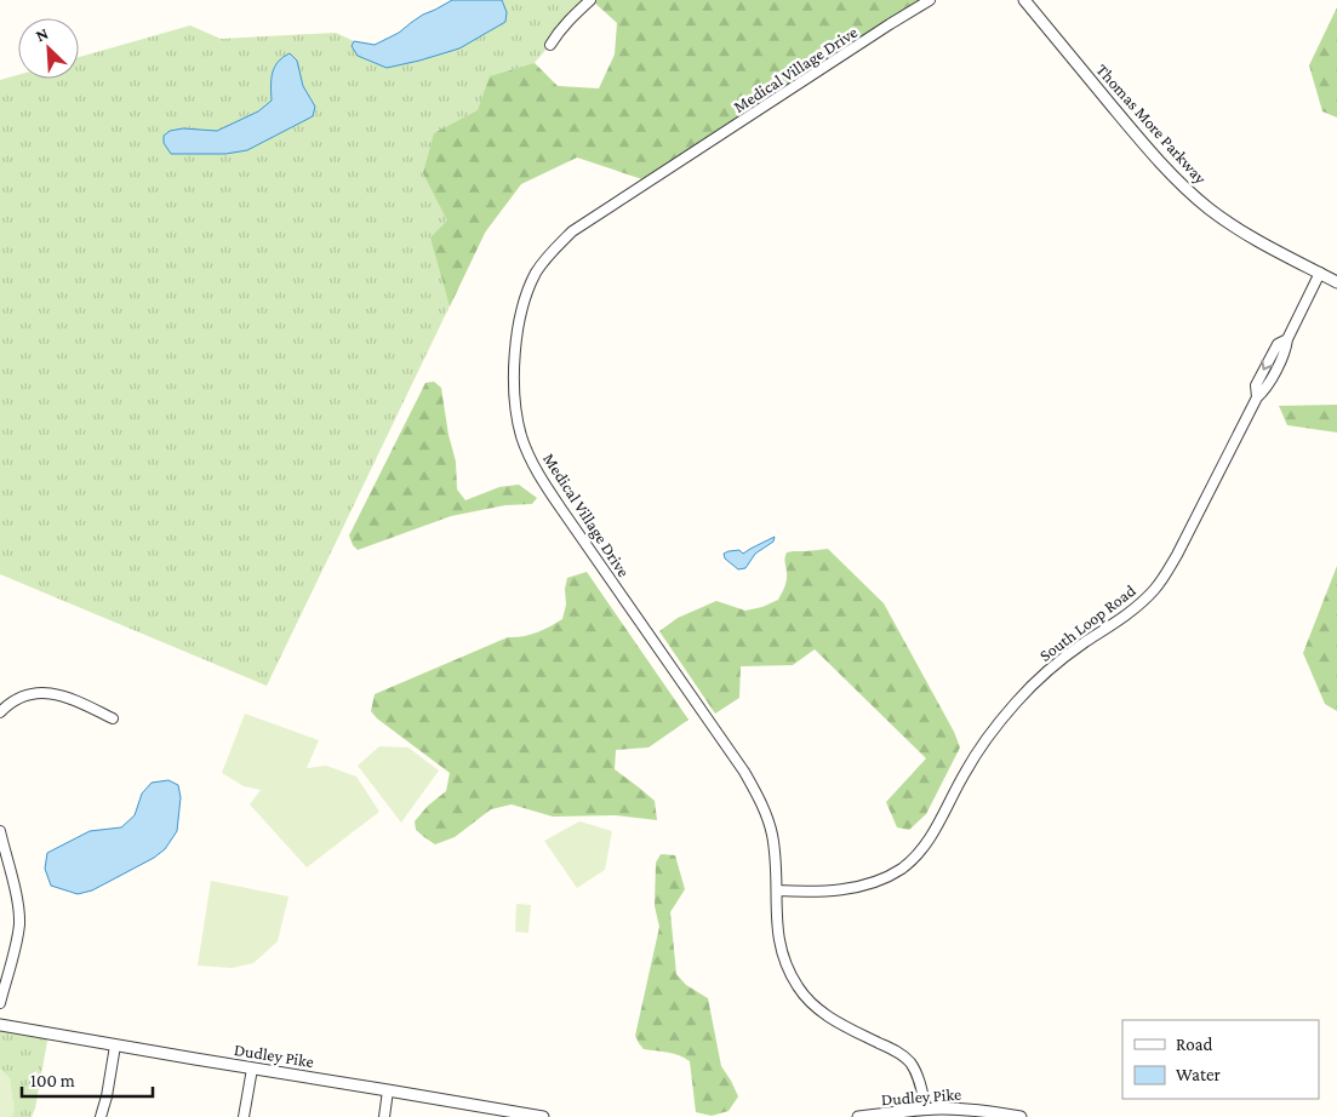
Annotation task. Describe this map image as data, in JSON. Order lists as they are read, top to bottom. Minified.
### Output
{"streets":{"street":["Medical Village Drive","Thomas More Parkway","South Loop Road","Dudley Pike"]},"crossings":[["Medical Village Drive","South Loop Road"],["Medical Village Drive","Dudley Pike"],["Thomas More Parkway","South Loop Road"]],"legend":["Road","Water"],"scale_bar":"100 m","north":"top left"}
